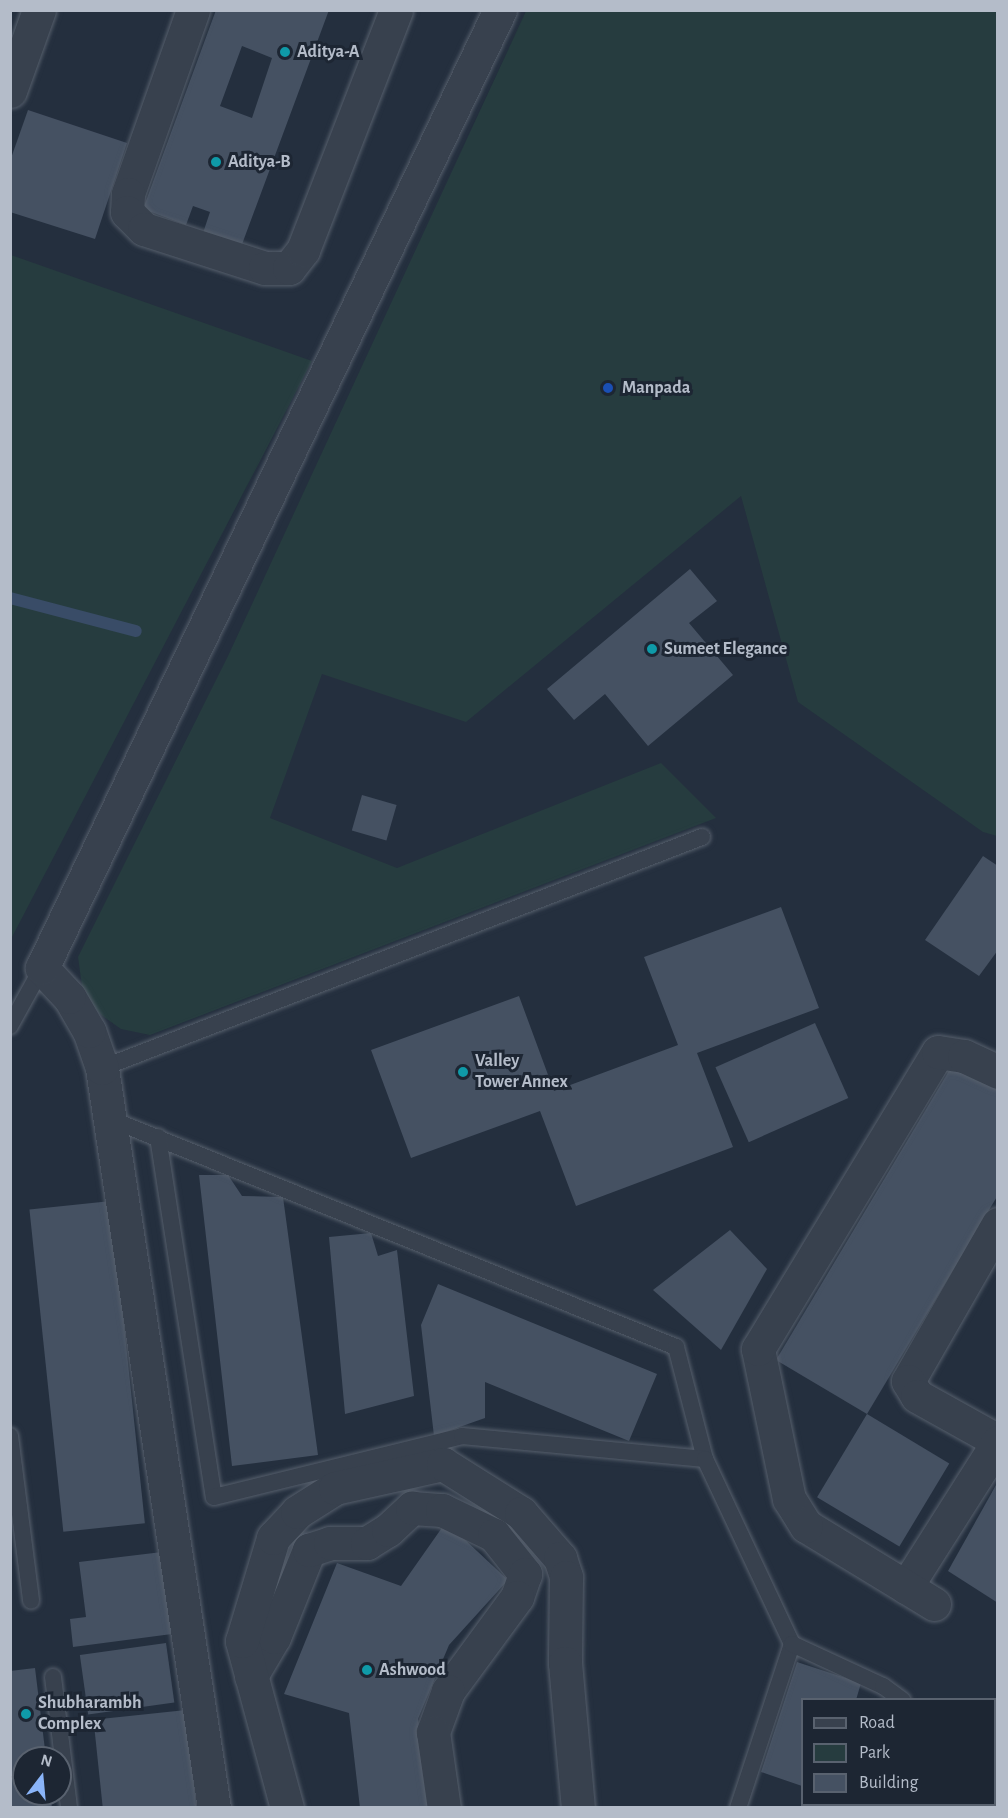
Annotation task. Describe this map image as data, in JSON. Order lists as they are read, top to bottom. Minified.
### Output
{"places":["Aditya-A","Aditya-B","Manpada","Sumeet Elegance","Valley Tower Annex","Ashwood","Shubharambh Complex"],"legend":["Road","Park","Building"],"north":"top"}
